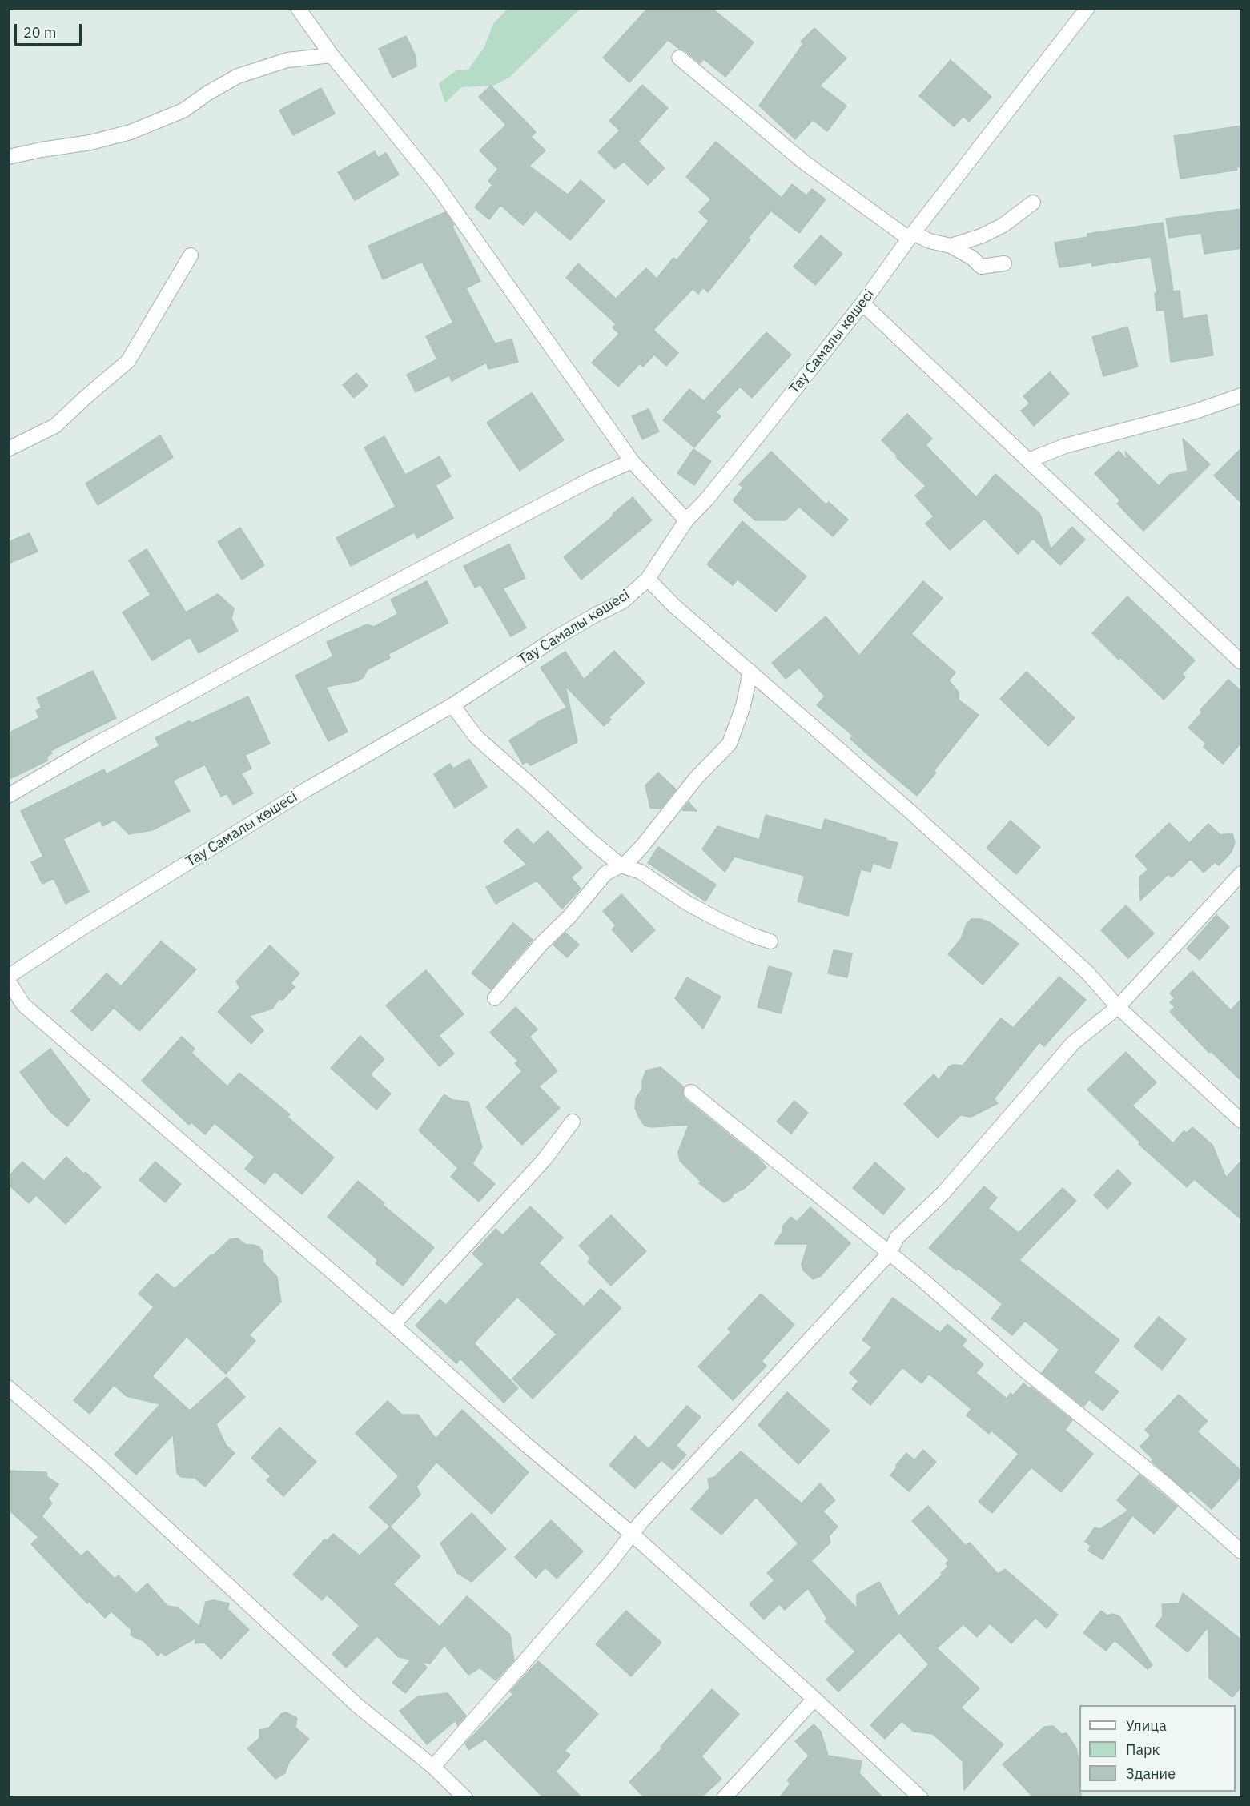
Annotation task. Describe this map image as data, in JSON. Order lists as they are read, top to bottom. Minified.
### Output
{"streets":{"street":["Тау Самалы көшесі"]},"legend":["Улица","Парк","Здание"],"scale_bar":"20 m"}
